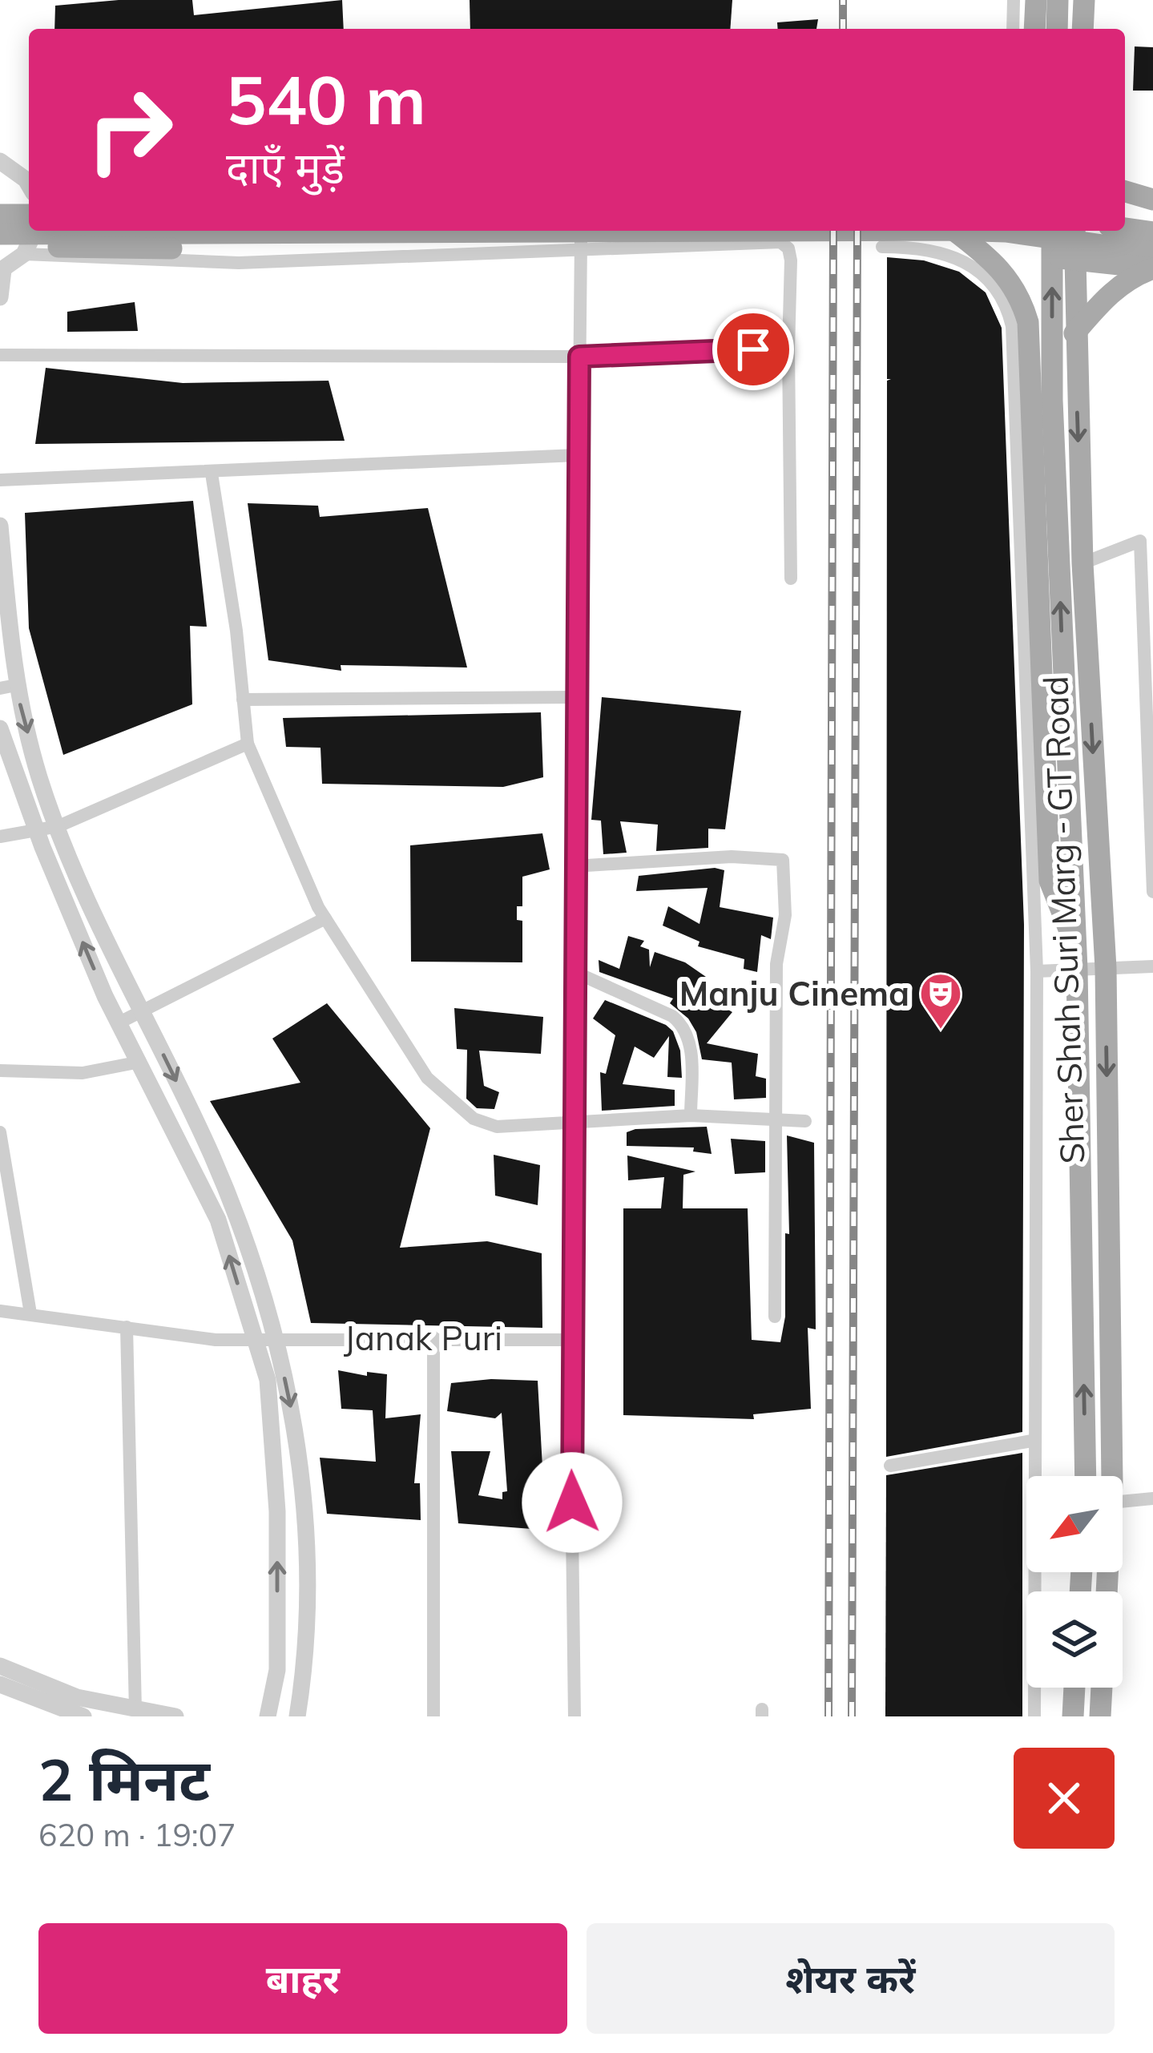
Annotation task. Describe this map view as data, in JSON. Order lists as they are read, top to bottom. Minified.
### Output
{"streets":{"main road":["Sher Shah Suri Marg - GT Road"],"street":["Janak Puri"]},"places":{"theatre":["Manju Cinema"]},"north":"bottom left","page":{"turn":["540 m","दाएँ मुड़ें"],"heading":["2 मिनट","620 m · 19:07"],"buttons":["बाहर","शेयर करें"]}}
